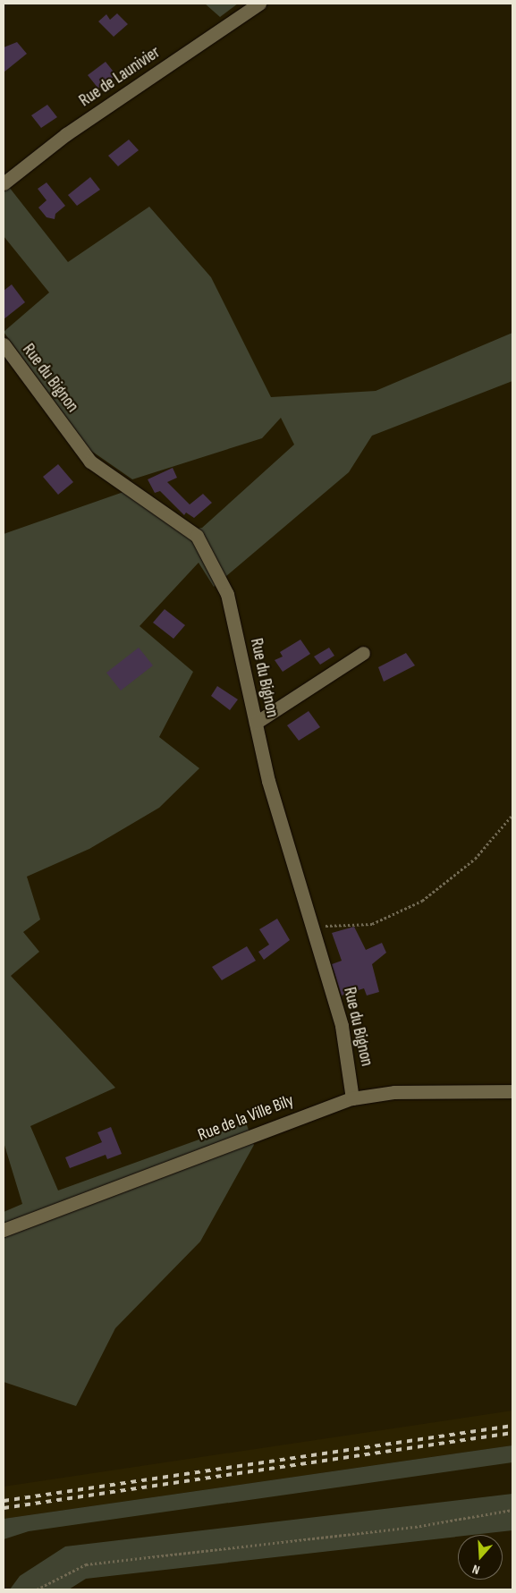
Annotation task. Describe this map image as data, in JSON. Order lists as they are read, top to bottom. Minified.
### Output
{"streets":{"street":["Rue de Launivier","Rue du Bignon","Rue de la Ville Bily"]},"crossings":[["Rue du Bignon","Rue de la Ville Bily"]],"north":"bottom"}
